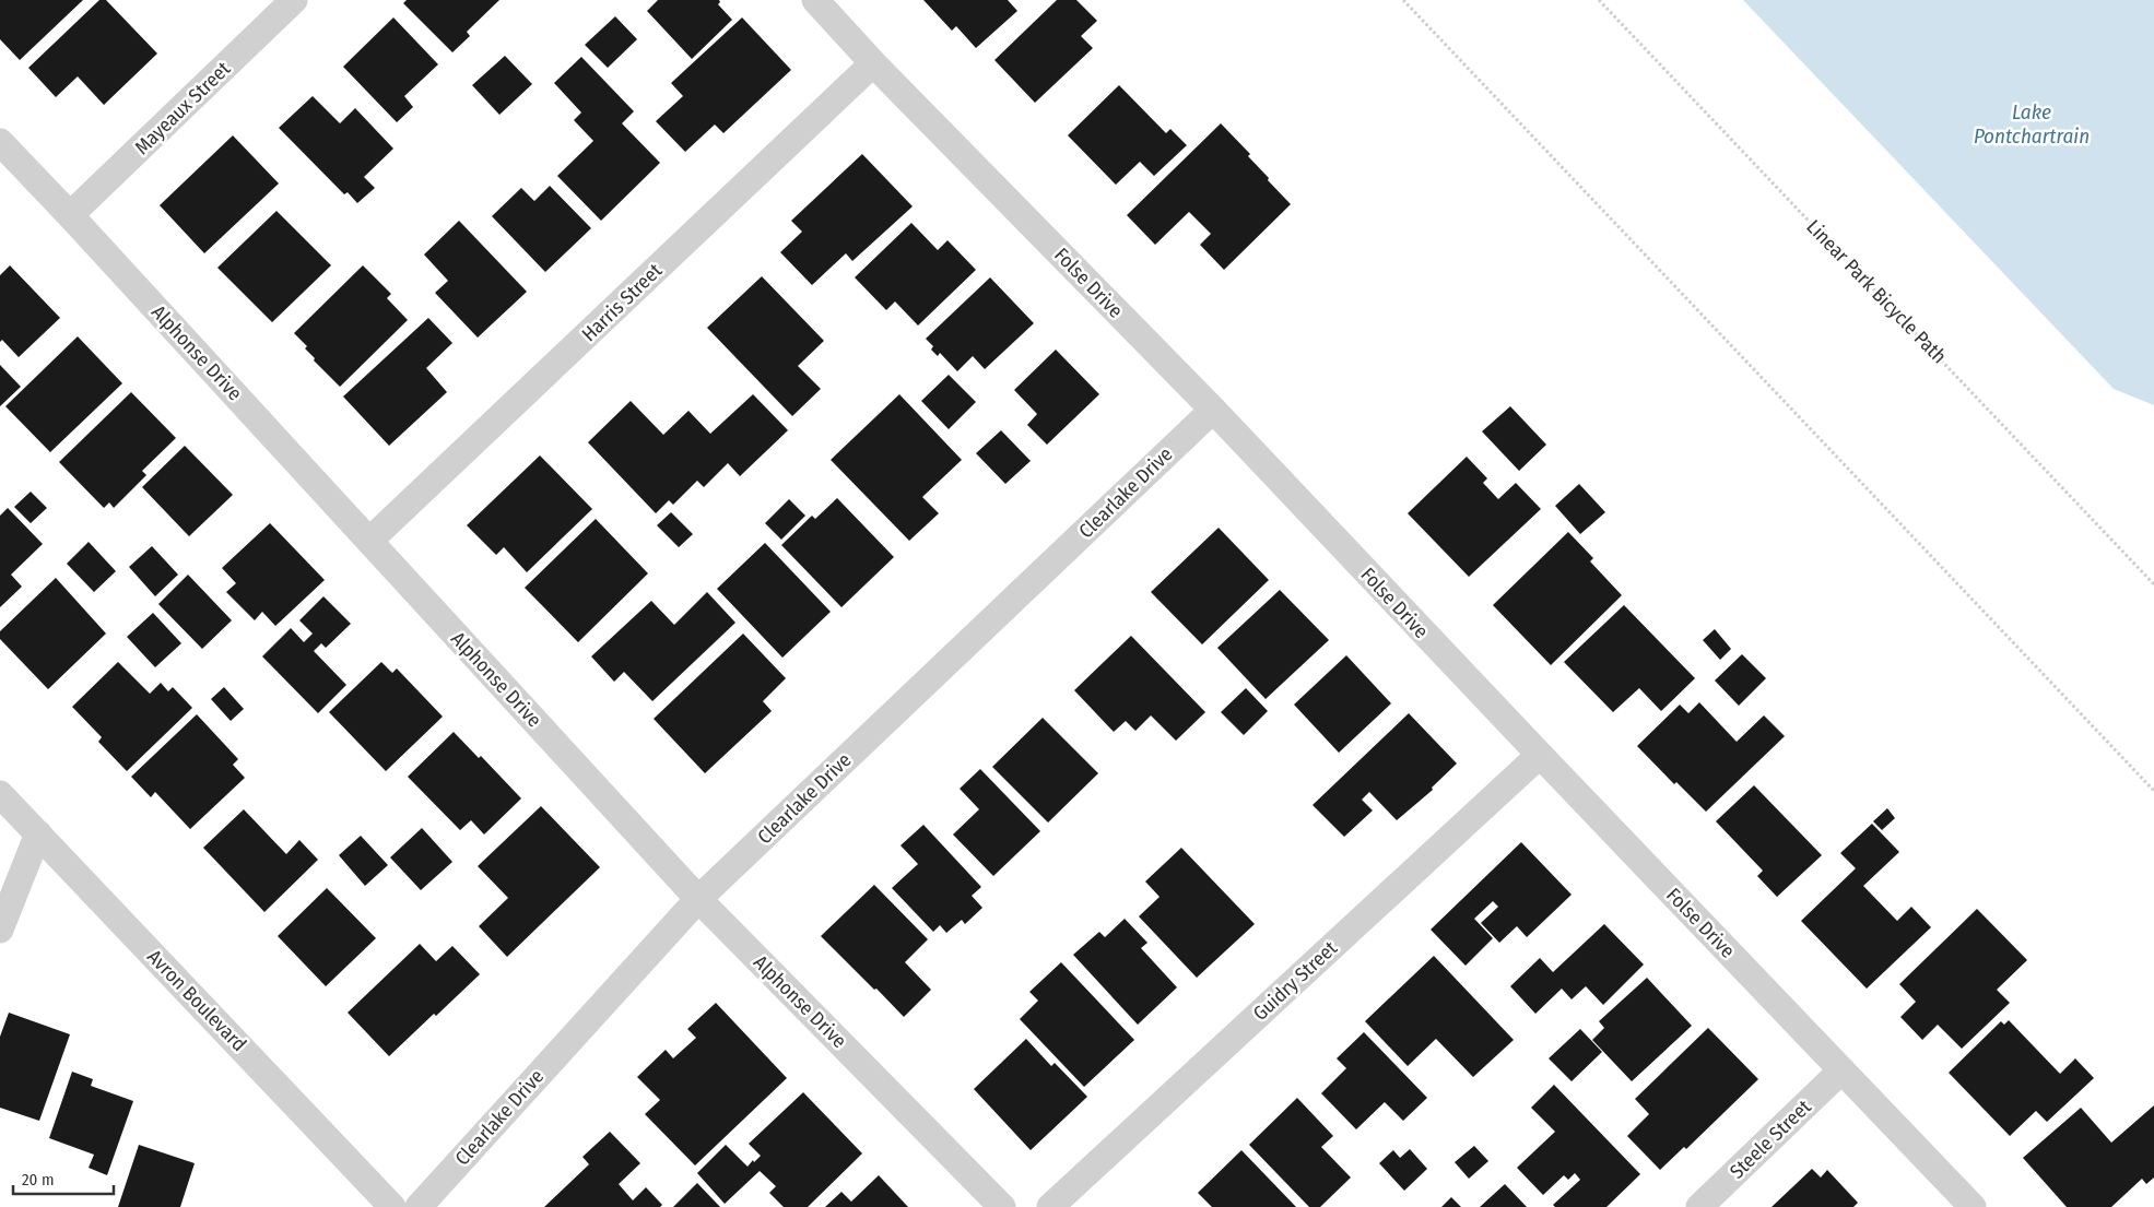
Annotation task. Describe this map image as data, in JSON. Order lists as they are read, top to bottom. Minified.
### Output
{"streets":{"street":["Mayeaux Street","Folse Drive","Harris Street","Alphonse Drive","Clearlake Drive","Guidry Street","Avron Boulevard","Steele Street"],"path":["Linear Park Bicycle Path"]},"crossings":[["Mayeaux Street","Alphonse Drive"],["Folse Drive","Harris Street"],["Folse Drive","Clearlake Drive"],["Folse Drive","Guidry Street"],["Folse Drive","Steele Street"],["Harris Street","Alphonse Drive"],["Alphonse Drive","Clearlake Drive"]],"water":["Lake Pontchartrain"],"scale_bar":"20 m"}
